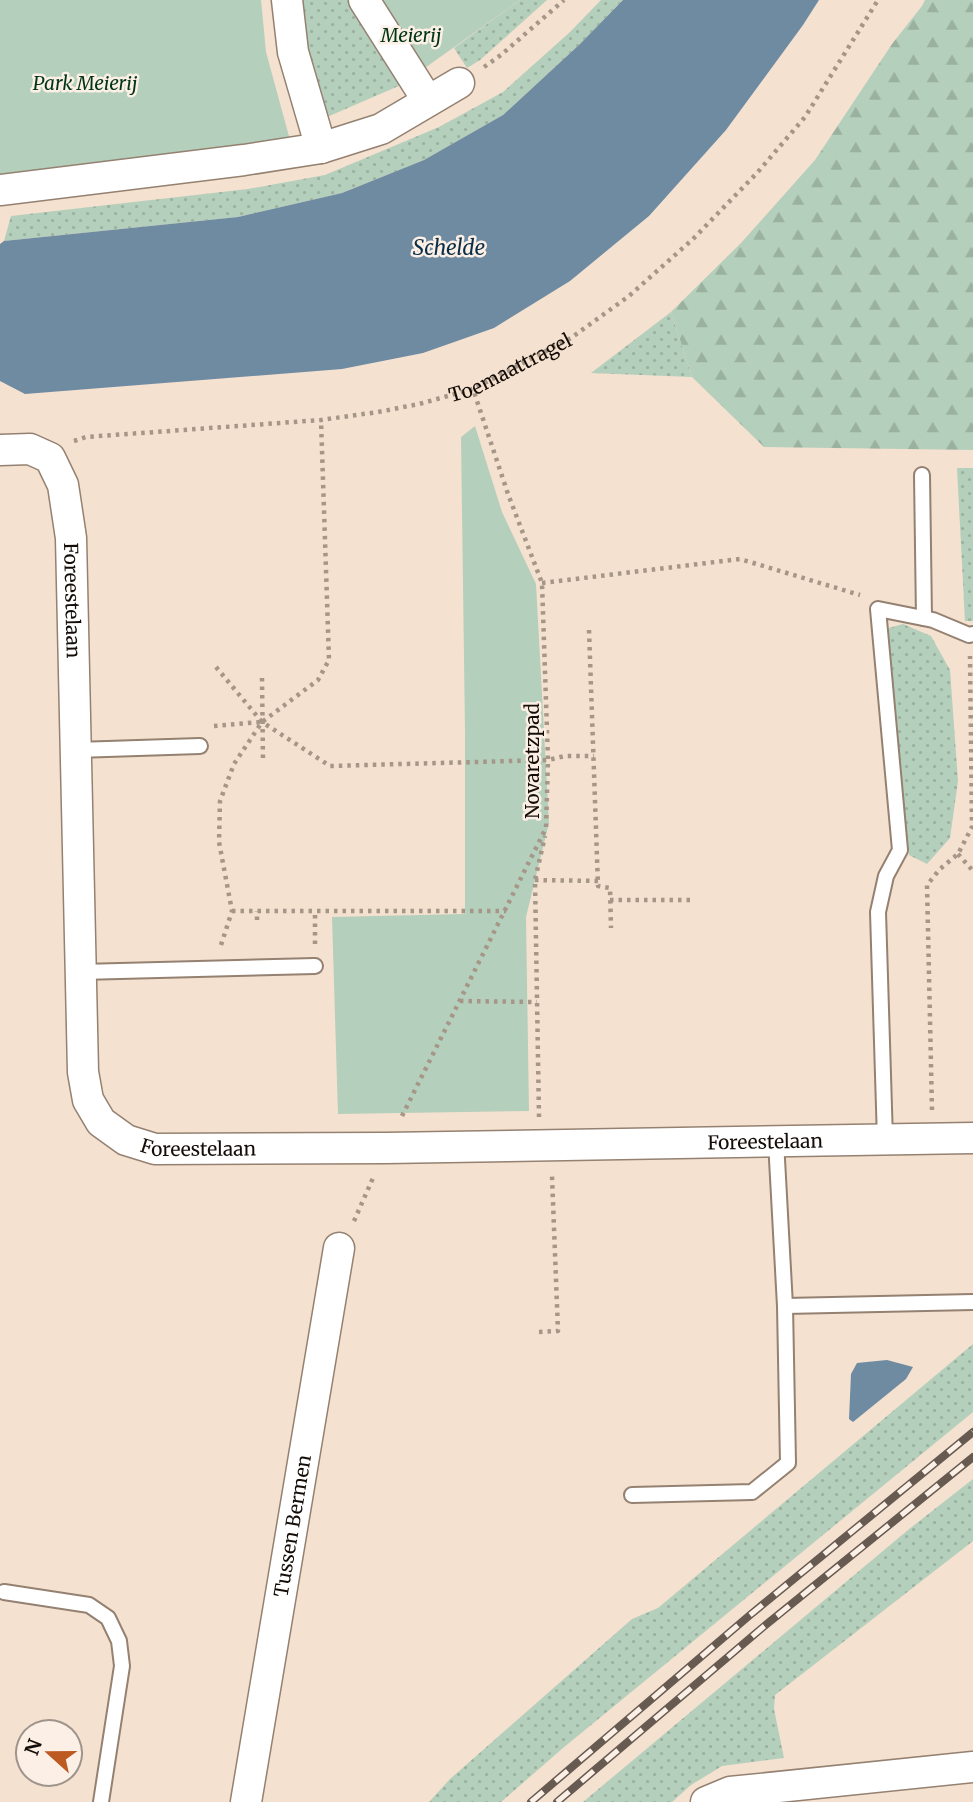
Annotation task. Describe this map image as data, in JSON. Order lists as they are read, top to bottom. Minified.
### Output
{"streets":{"street":["Foreestelaan","Tussen Bermen"],"path":["Toemaattragel","Novaretzpad"]},"crossings":[["Toemaattragel","Foreestelaan"],["Toemaattragel","Novaretzpad"],["Foreestelaan","Novaretzpad"],["Novaretzpad","Tussen Bermen"]],"water":["Schelde"],"parks":["Meierij","Park Meierij"],"north":"left"}
